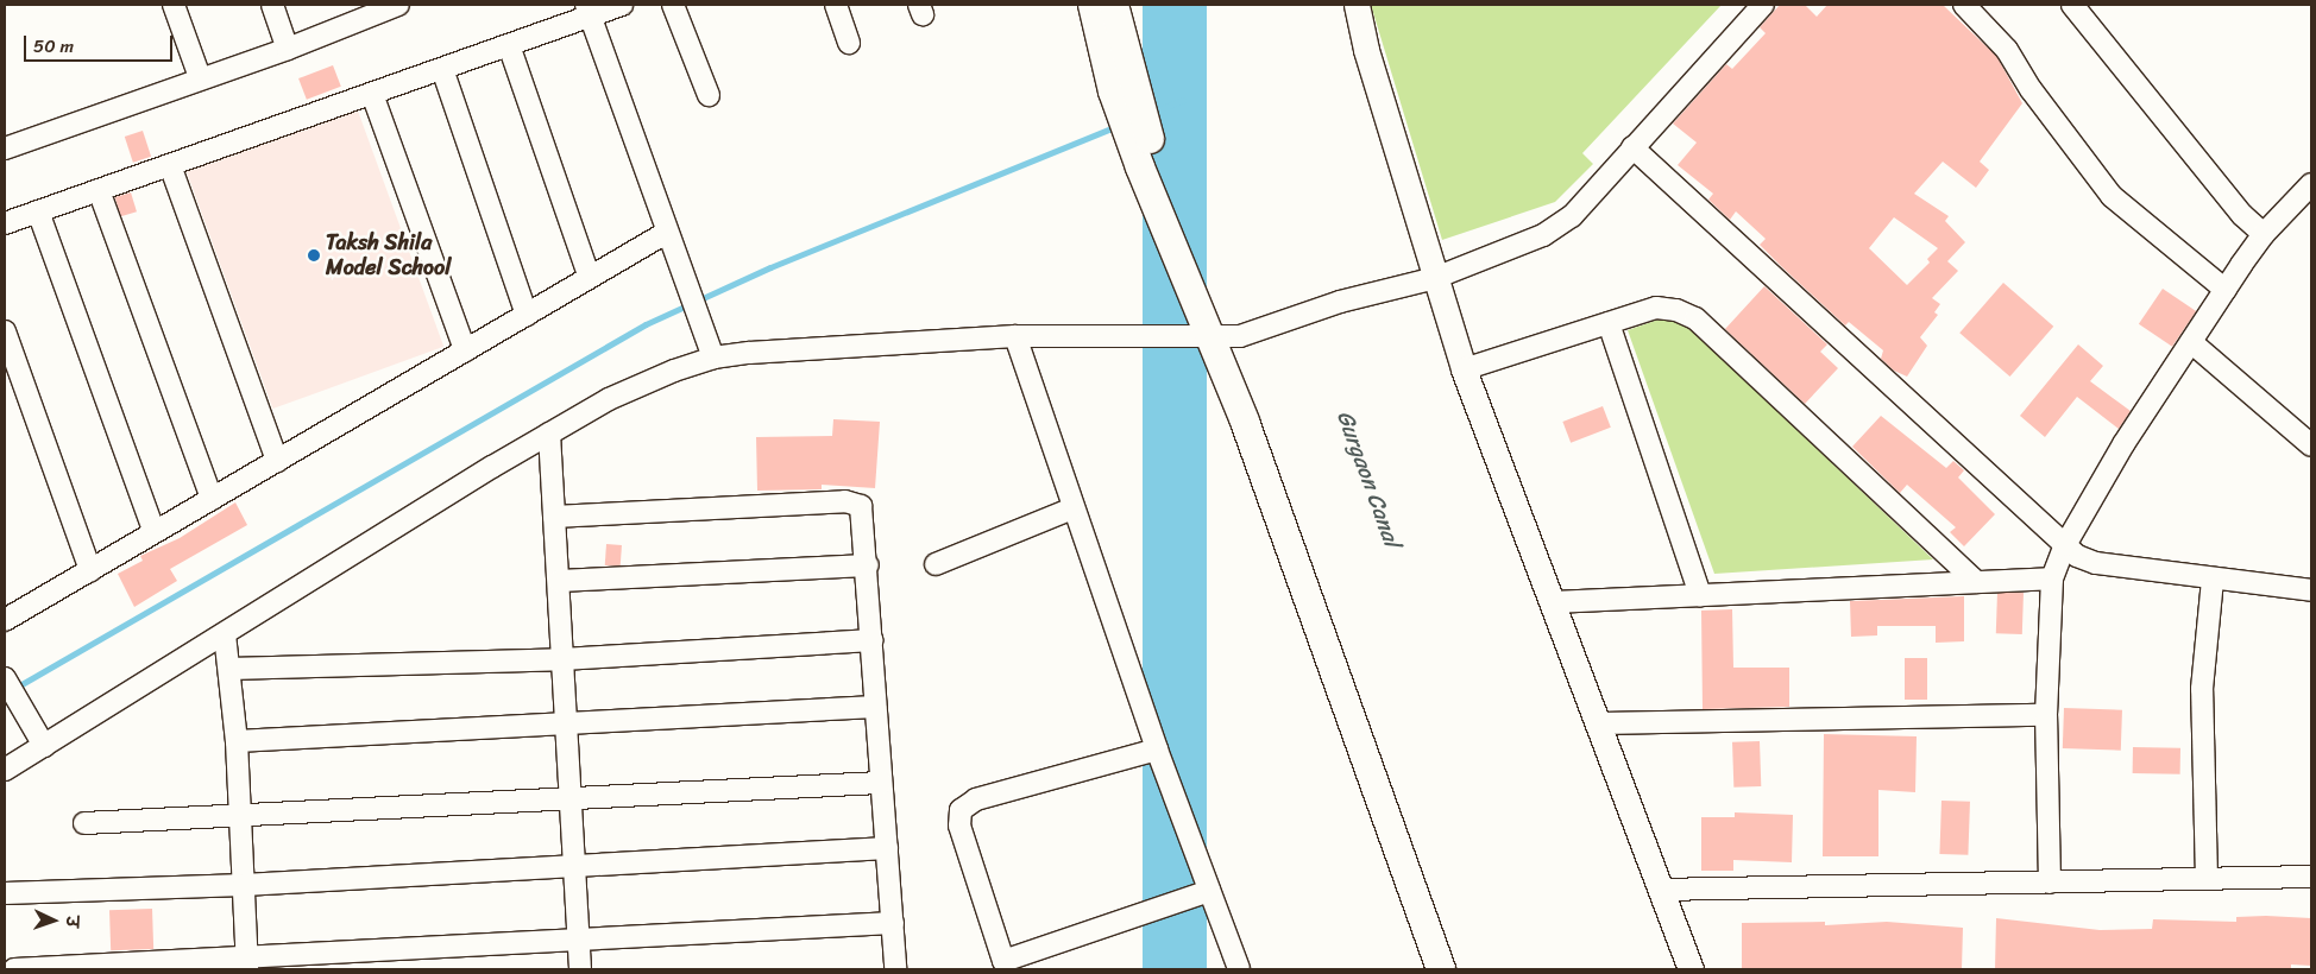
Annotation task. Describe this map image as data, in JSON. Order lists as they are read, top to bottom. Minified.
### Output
{"water":["Gurgaon Canal"],"places":["Taksh Shila Model School"],"scale_bar":"50 m","north":"right"}
